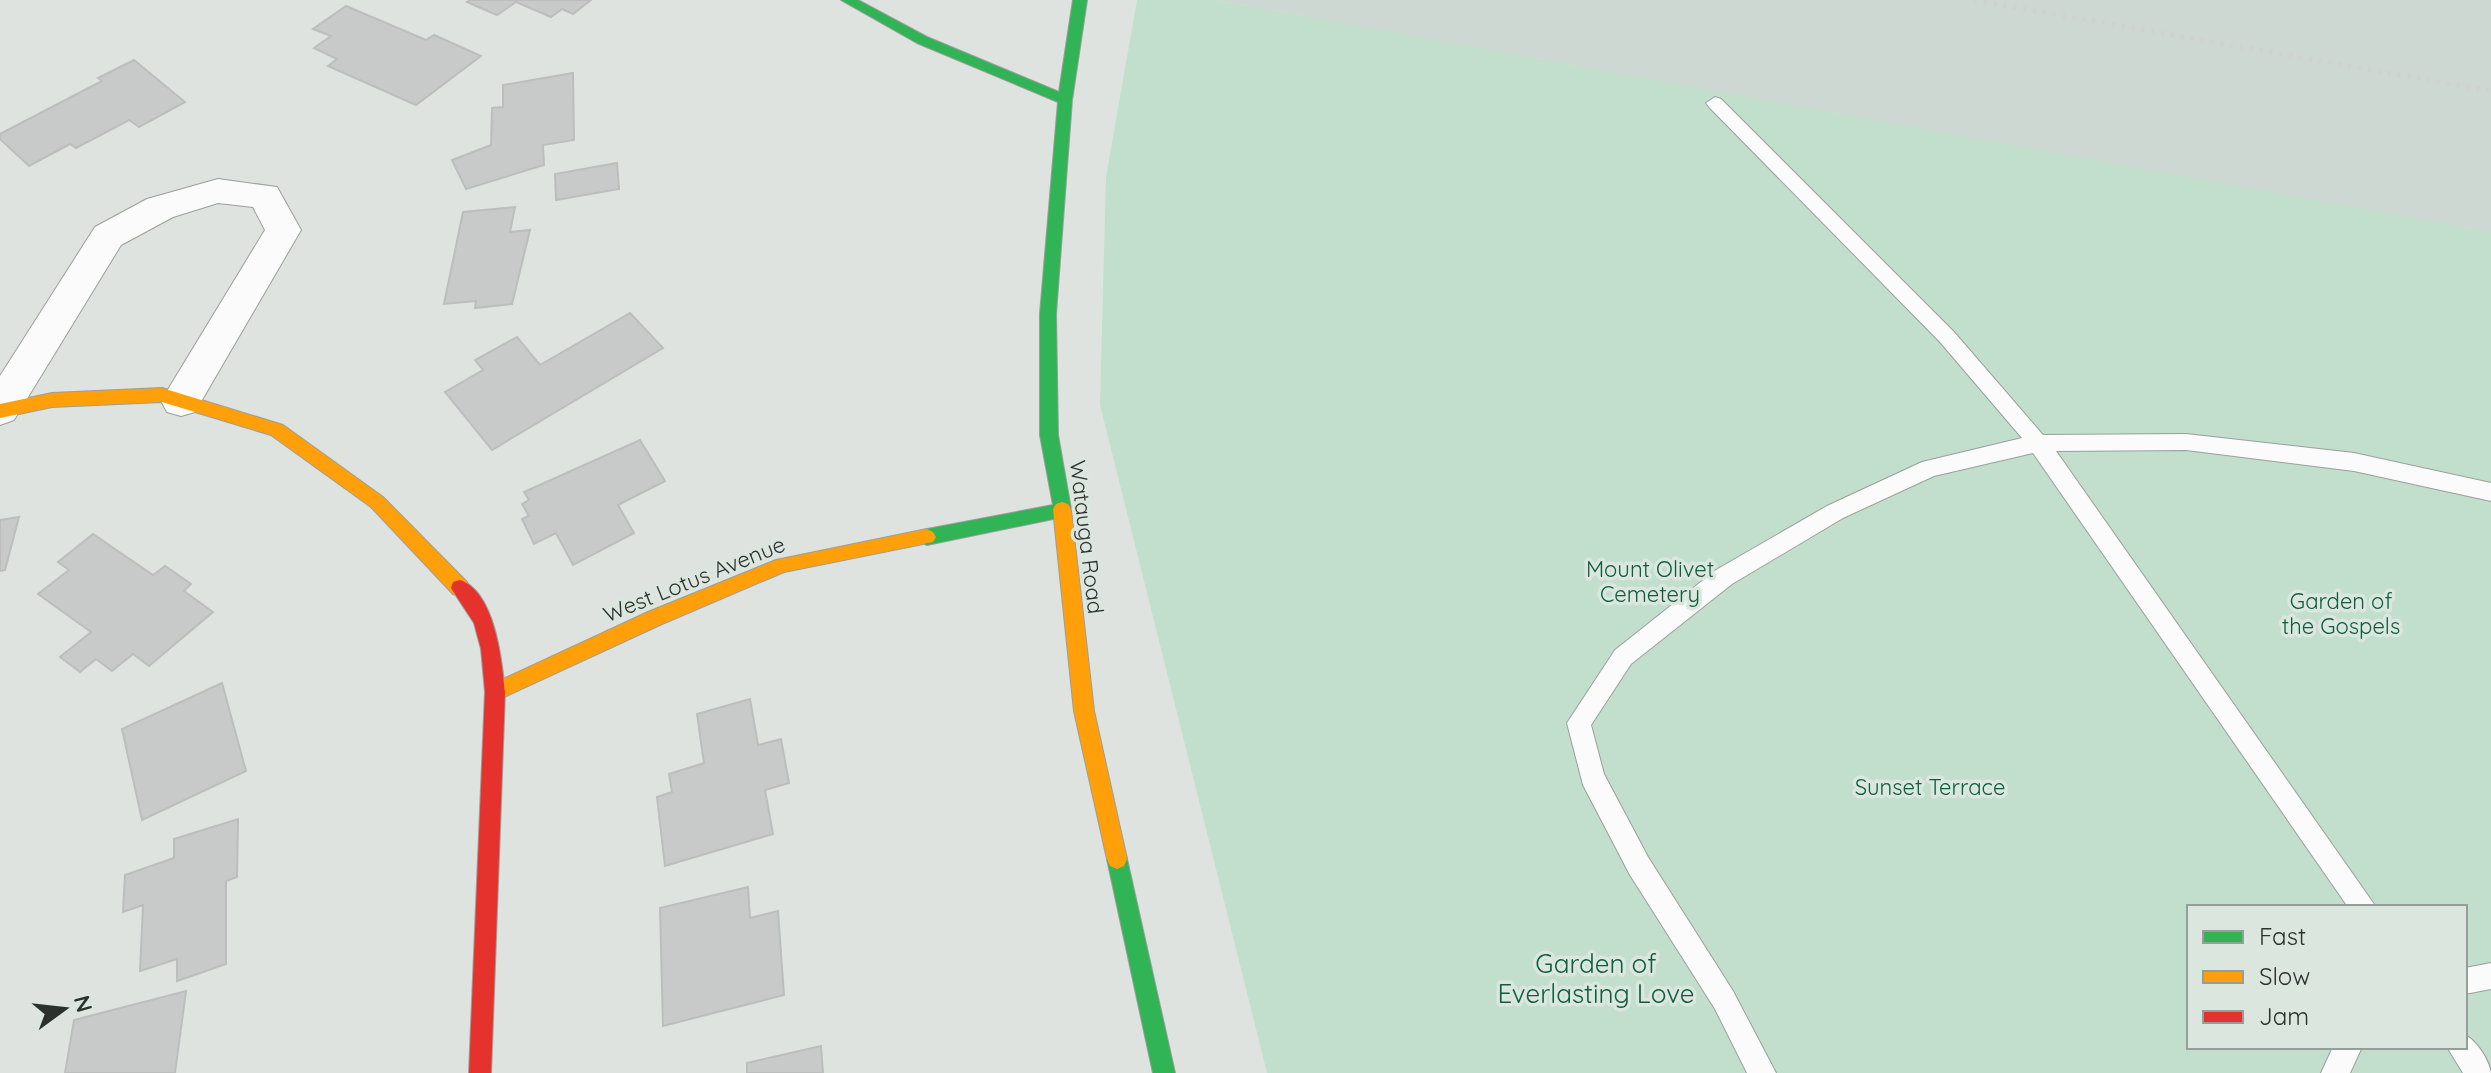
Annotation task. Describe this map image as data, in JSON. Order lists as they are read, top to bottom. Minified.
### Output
{"streets":{"street":["Watauga Road","West Lotus Avenue"]},"crossings":[["Watauga Road","West Lotus Avenue"]],"parks":["Mount Olivet Cemetery","Garden of the Gospels","Sunset Terrace","Garden of Everlasting Love"],"legend":["Fast","Slow","Jam"],"north":"right"}
